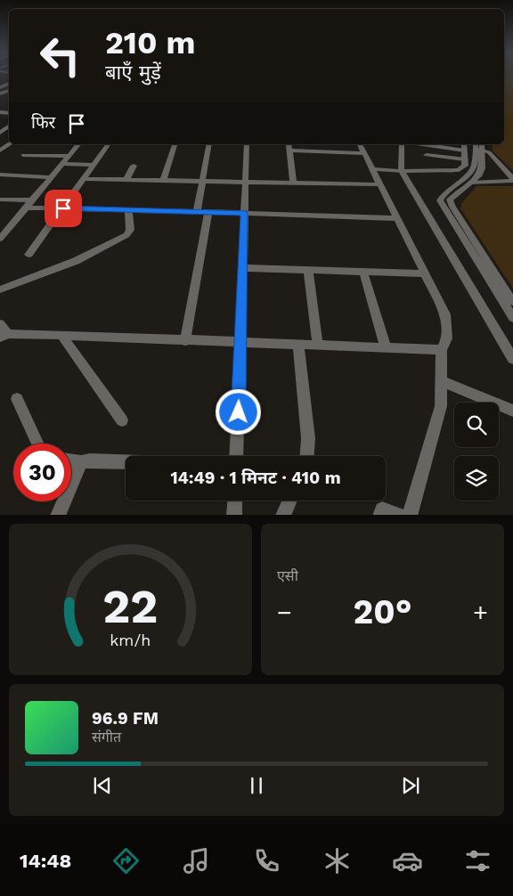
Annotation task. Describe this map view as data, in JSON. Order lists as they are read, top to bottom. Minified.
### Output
{"page":{"turn":["210 m","बाएँ मुड़ें"],"then":"फिर","limit":"30","trip":"14:49 · 1 मिनट · 410 m","tile":"एसी","heat":["−","20°","+"],"song":["96.9 FM","संगीत"],"tabs":"14:48","gauge":["22","km/h"]}}
